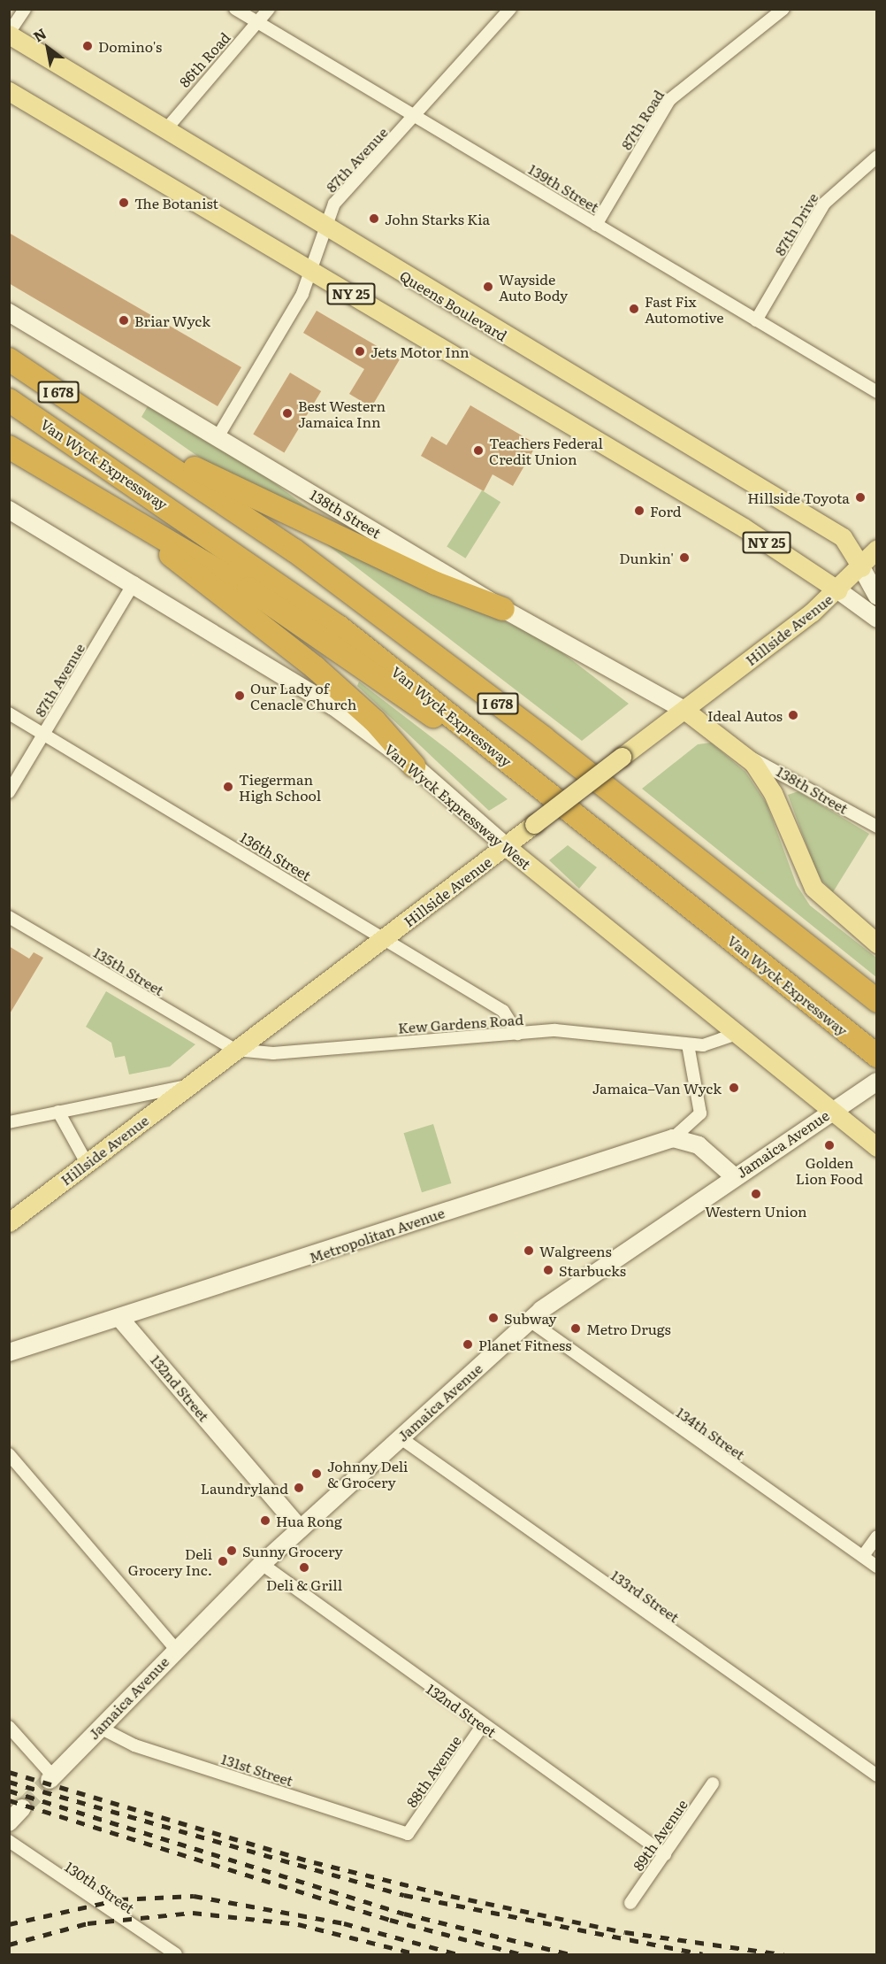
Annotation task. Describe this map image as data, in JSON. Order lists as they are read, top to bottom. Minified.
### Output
{"streets":{"highway":["I 678","Van Wyck Expressway"],"main road":["NY 25","Queens Boulevard","138th Street","Hillside Avenue","Van Wyck Expressway West","Jamaica Avenue","Metropolitan Avenue","132nd Street"],"street":["86th Road","87th Road","87th Avenue","139th Street","87th Drive","136th Street","135th Street","Kew Gardens Road","134th Street","133rd Street","131st Street","88th Avenue","89th Avenue","130th Street"]},"crossings":[["86th Road","139th Street"],["86th Road","Queens Boulevard"],["87th Road","139th Street"],["87th Avenue","139th Street"],["87th Avenue","NY 25"],["87th Avenue","Queens Boulevard"],["87th Avenue","138th Street"],["87th Avenue","Van Wyck Expressway West"],["87th Avenue","136th Street"],["139th Street","87th Drive"],["NY 25","Hillside Avenue"],["Queens Boulevard","Hillside Avenue"],["138th Street","Hillside Avenue"],["Hillside Avenue","Van Wyck Expressway West"],["Hillside Avenue","136th Street"],["Hillside Avenue","135th Street"],["Hillside Avenue","Kew Gardens Road"],["Van Wyck Expressway West","Kew Gardens Road"],["Van Wyck Expressway West","Jamaica Avenue"],["136th Street","Kew Gardens Road"],["135th Street","Kew Gardens Road"],["Jamaica Avenue","132nd Street"],["Jamaica Avenue","134th Street"],["Jamaica Avenue","133rd Street"],["Jamaica Avenue","131st Street"],["Metropolitan Avenue","132nd Street"],["132nd Street","88th Avenue"],["132nd Street","89th Avenue"],["131st Street","88th Avenue"]],"places":["Domino's","The Botanist","John Starks Kia","Wayside Auto Body","Fast Fix Automotive","Briar Wyck","Jets Motor Inn","Best Western Jamaica Inn","Teachers Federal Credit Union","Hillside Toyota","Ford","Dunkin'","Our Lady of Cenacle Church","Ideal Autos","Tiegerman High School","Jamaica–Van Wyck","Golden Lion Food","Western Union","Walgreens","Starbucks","Subway","Metro Drugs","Planet Fitness","Johnny Deli & Grocery","Laundryland","Hua Rong","Sunny Grocery","Deli Grocery Inc.","Deli & Grill"],"north":"top left"}
